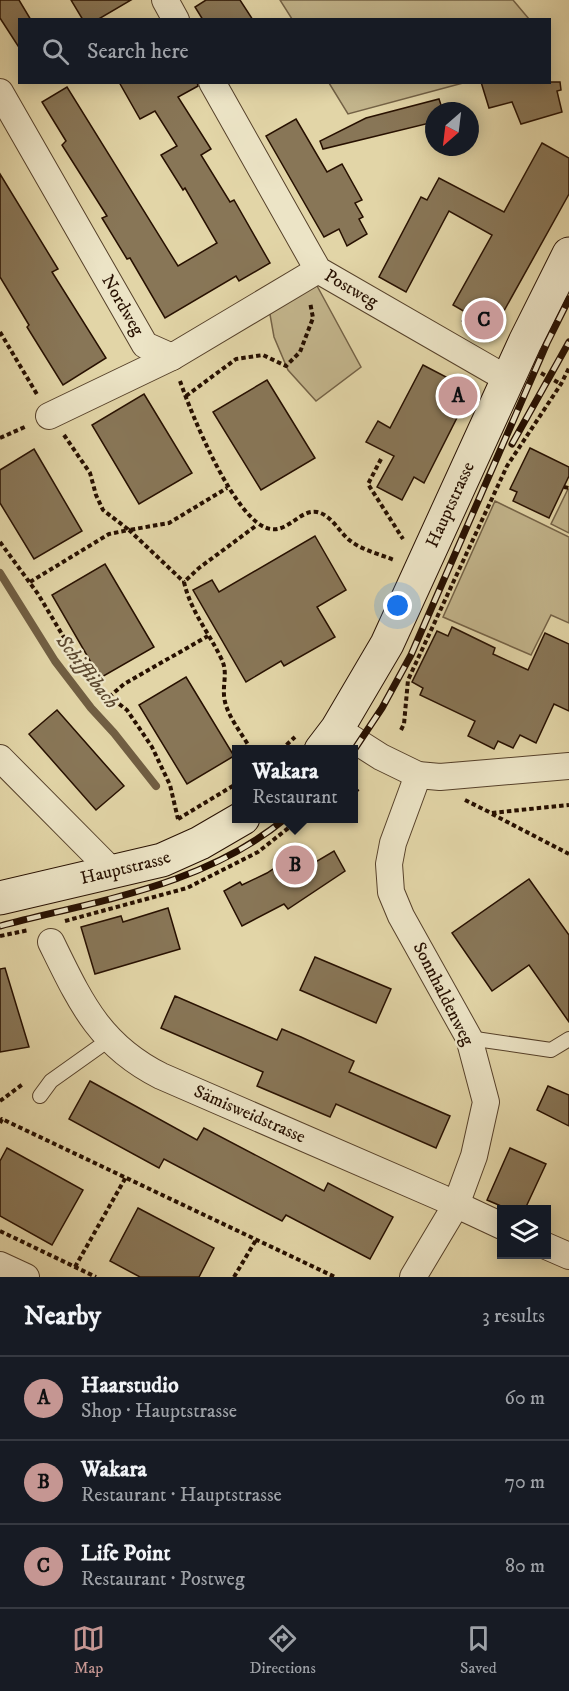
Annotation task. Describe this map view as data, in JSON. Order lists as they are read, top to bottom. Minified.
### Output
{"streets":{"main road":["Hauptstrasse"],"street":["Postweg","Nordweg","Sonnhaldenweg","Sämisweidstrasse"]},"crossings":[["Postweg","Hauptstrasse"],["Sonnhaldenweg","Sämisweidstrasse"]],"water":["Schifflibach"],"north":"bottom left","page":{"search":"Search here","pins":["C","A","B"],"popup":["Wakara","Restaurant"],"heading":["Nearby","3 results"],"list":[{"mark":"A","name":"Haarstudio","note":"Shop · Hauptstrasse","value":"60 m"},{"mark":"B","name":"Wakara","note":"Restaurant · Hauptstrasse","value":"70 m"},{"mark":"C","name":"Life Point","note":"Restaurant · Postweg","value":"80 m"}],"nav":["Map","Directions","Saved"]}}
